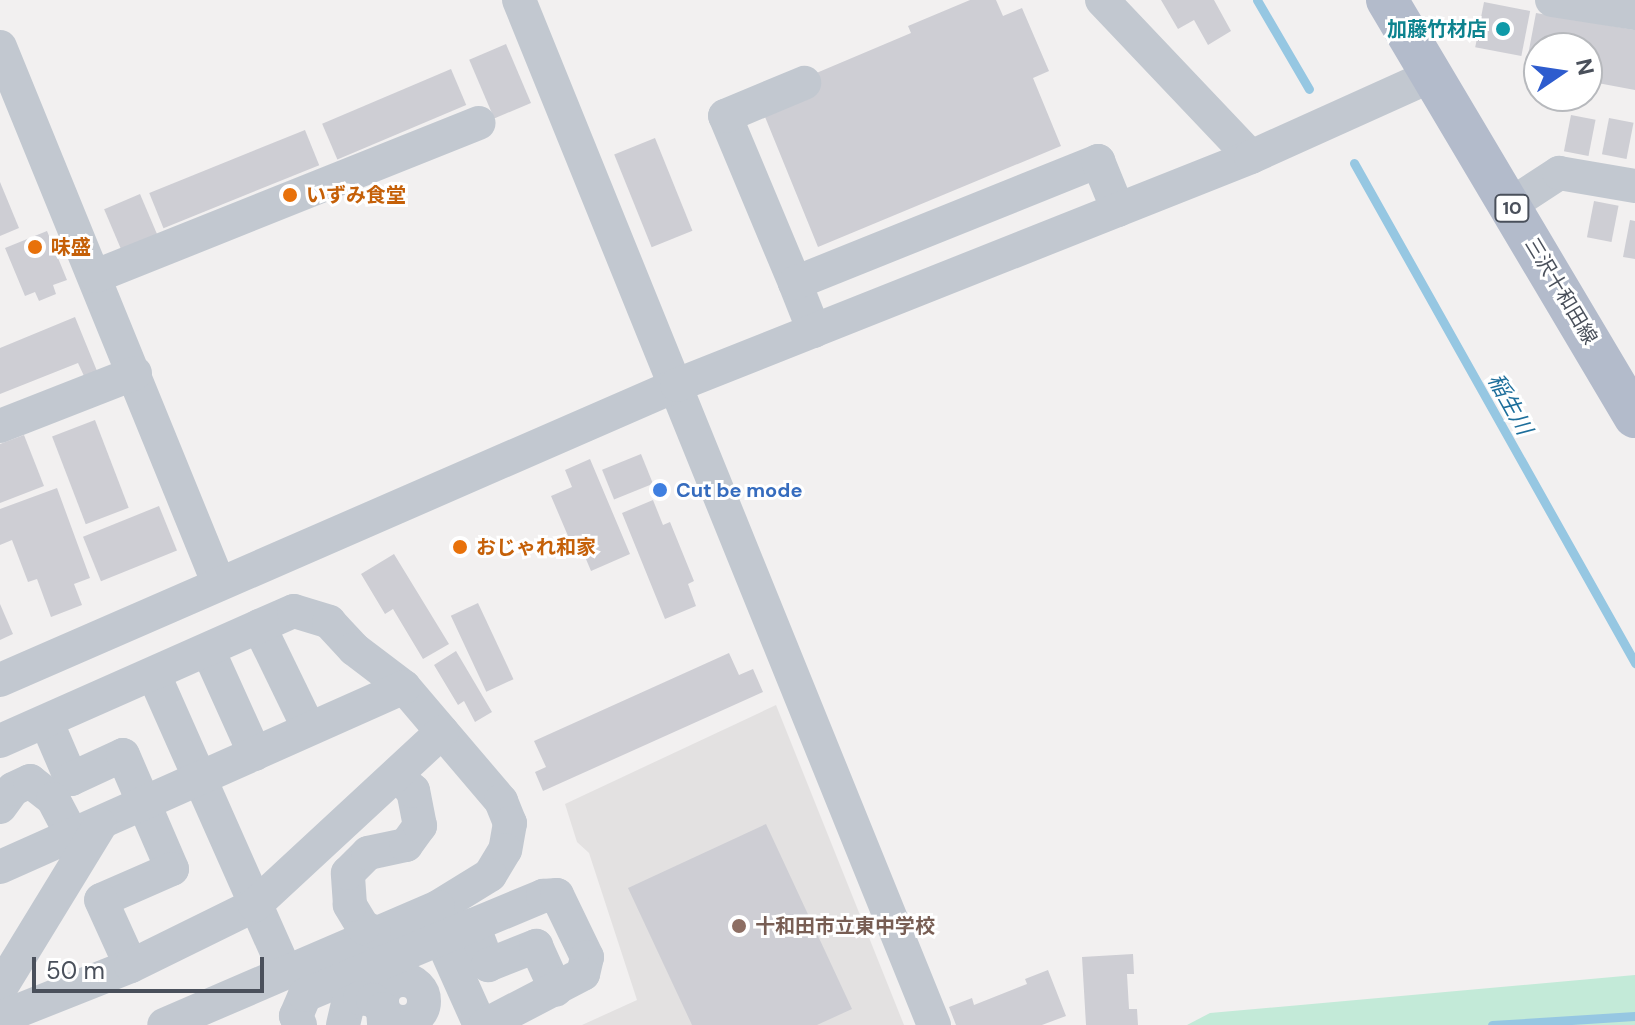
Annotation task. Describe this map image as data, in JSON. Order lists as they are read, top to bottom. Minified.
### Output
{"streets":{"main road":["10","三沢十和田線"]},"water":["稲生川"],"places":["加藤竹材店","いずみ食堂","味盛","Cut be mode","おじゃれ和家","十和田市立東中学校"],"scale_bar":"50 m","north":"right"}
